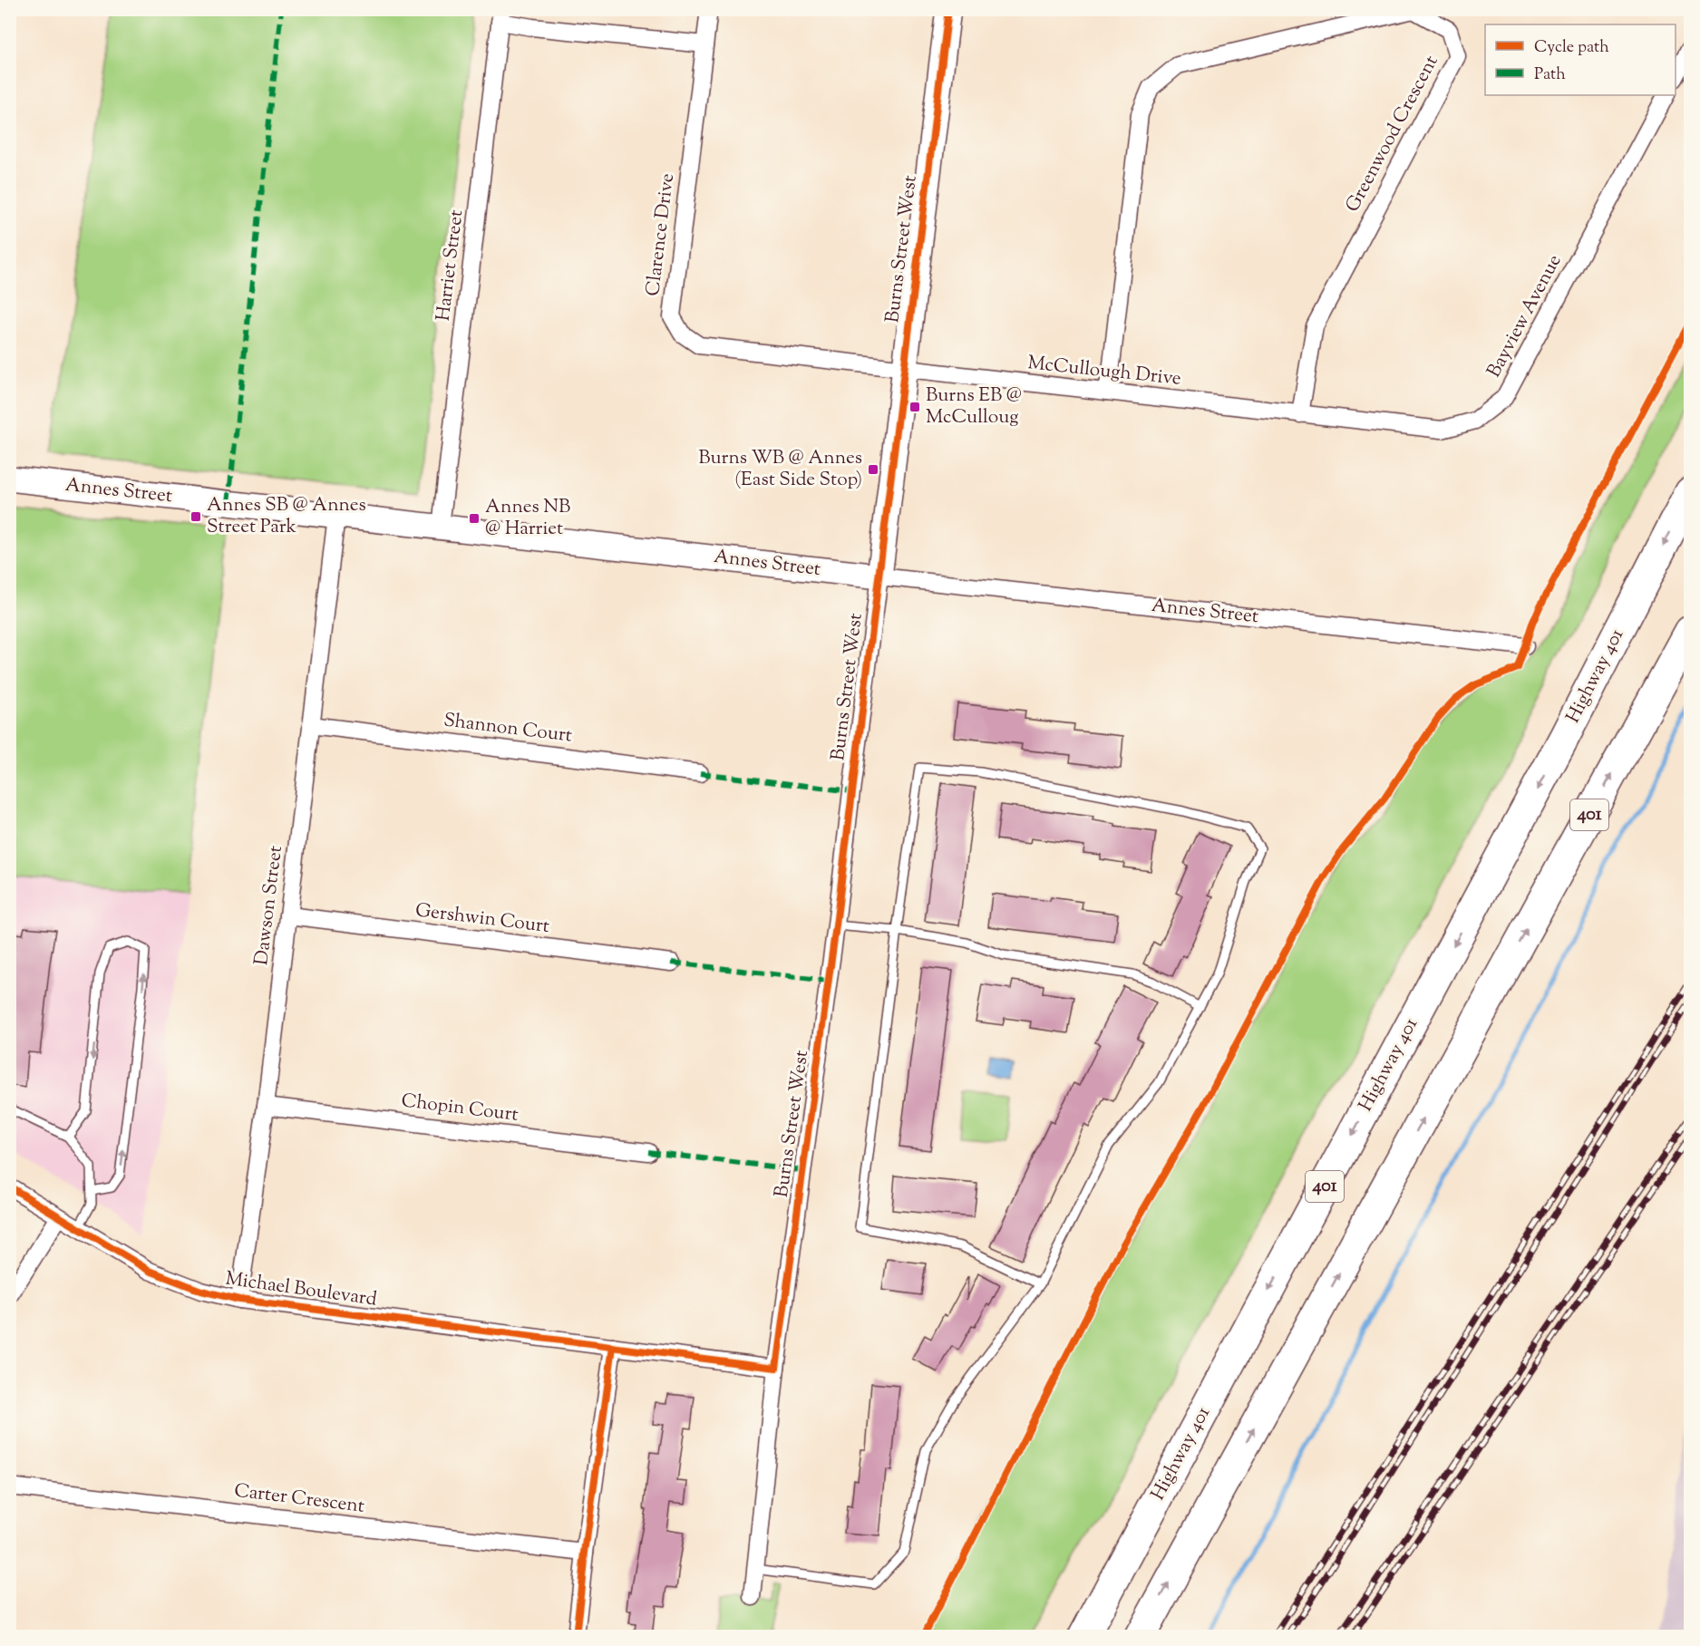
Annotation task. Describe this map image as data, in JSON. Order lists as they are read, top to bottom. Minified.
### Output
{"streets":{"highway":["Highway 401","401"],"street":["Greenwood Crescent","Clarence Drive","Burns Street West","Harriet Street","Bayview Avenue","McCullough Drive","Annes Street","Shannon Court","Dawson Street","Gershwin Court","Chopin Court","Michael Boulevard","Carter Crescent"]},"crossings":[["Greenwood Crescent","Bayview Avenue"],["Greenwood Crescent","McCullough Drive"],["Clarence Drive","Burns Street West"],["Clarence Drive","McCullough Drive"],["Burns Street West","McCullough Drive"],["Burns Street West","Annes Street"],["Burns Street West","Michael Boulevard"],["Harriet Street","Annes Street"],["Bayview Avenue","McCullough Drive"],["Annes Street","Dawson Street"],["Shannon Court","Dawson Street"],["Dawson Street","Gershwin Court"],["Dawson Street","Chopin Court"],["Dawson Street","Michael Boulevard"]],"places":{"transit":["Burns EB @ McCulloug","Burns WB @ Annes (East Side Stop)","Annes SB @ Annes Street Park","Annes NB @ Harriet"]},"legend":["Cycle path","Path"]}
